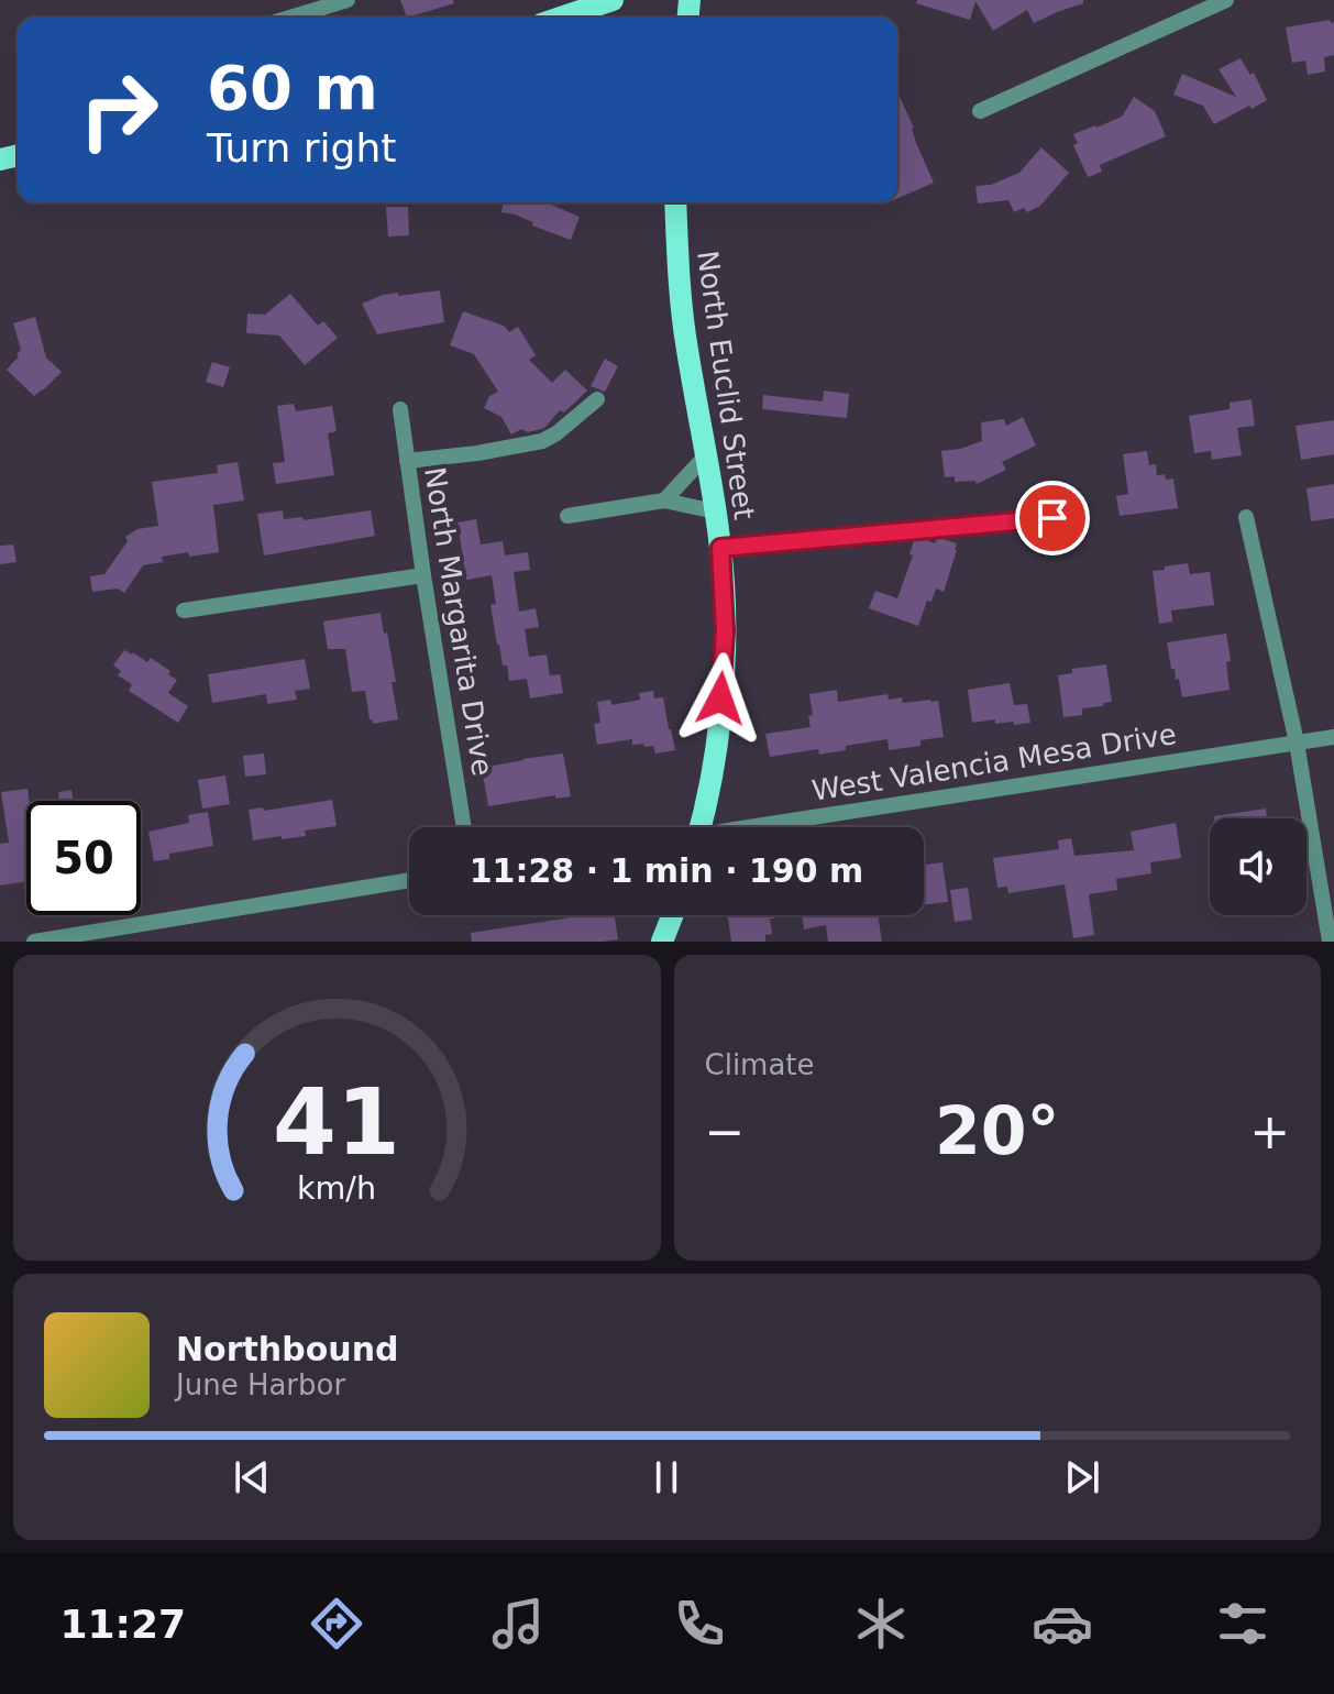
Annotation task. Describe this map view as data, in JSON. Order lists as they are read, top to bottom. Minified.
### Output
{"streets":{"main road":["North Euclid Street"],"street":["North Margarita Drive","West Valencia Mesa Drive"]},"page":{"turn":["60 m","Turn right"],"limit":"50","trip":"11:28 · 1 min · 190 m","tile":"Climate","heat":["−","20°","+"],"song":["Northbound","June Harbor"],"tabs":"11:27","gauge":["41","km/h"]}}
